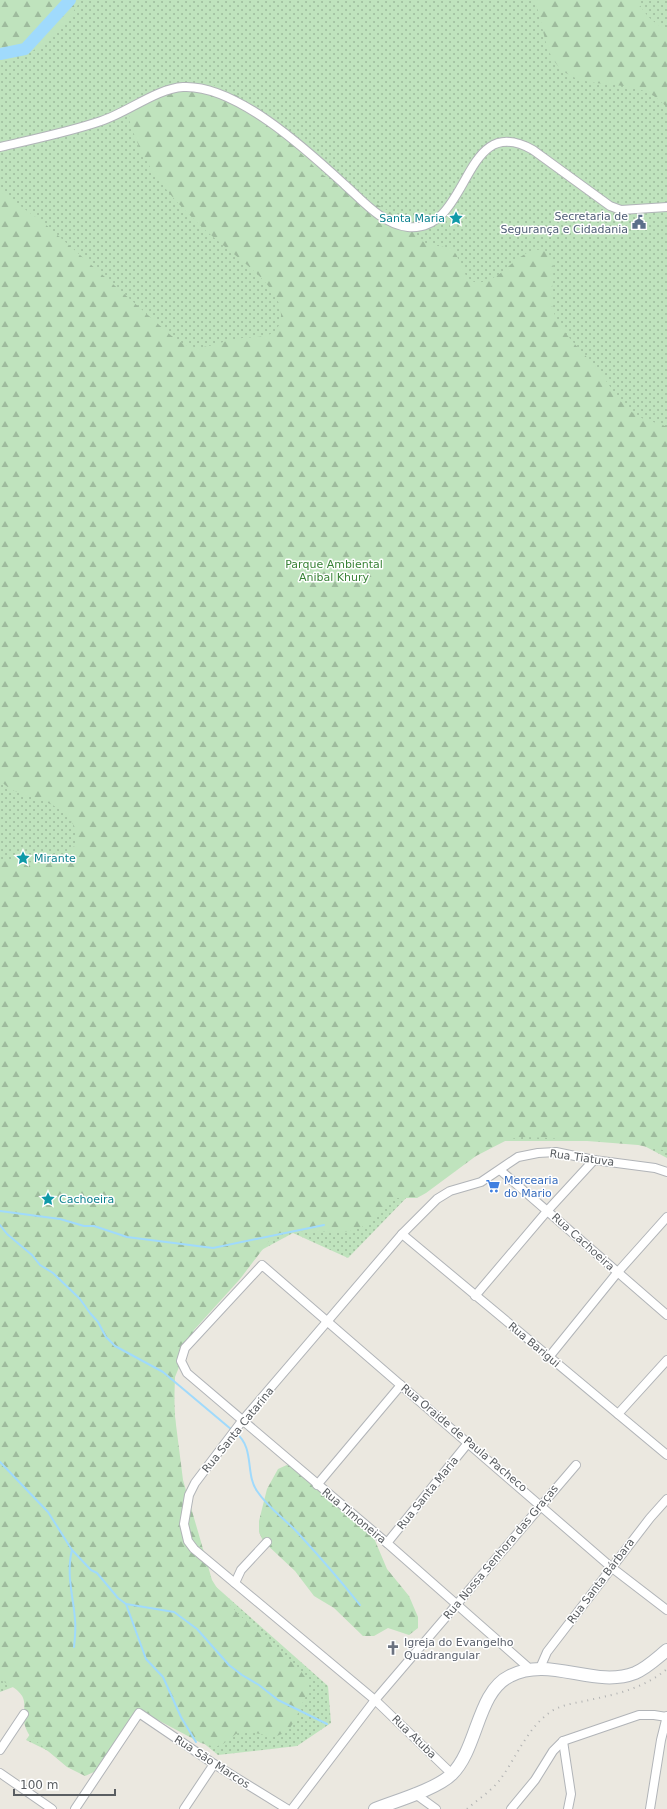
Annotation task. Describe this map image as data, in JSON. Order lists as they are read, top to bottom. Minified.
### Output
{"streets":{"street":["Rua Tiatuva","Rua Cachoeira","Rua Barigui","Rua Santa Catarina","Rua Oraide de Paula Pacheco","Rua Santa Maria","Rua Timoneira","Rua Nossa Senhora das Graças","Rua Santa Bárbara","Rua Atuba","Rua São Marcos"]},"crossings":[["Rua Tiatuva","Rua Cachoeira"],["Rua Tiatuva","Rua Santa Catarina"],["Rua Cachoeira","Rua Santa Catarina"],["Rua Barigui","Rua Santa Catarina"],["Rua Santa Catarina","Rua Oraide de Paula Pacheco"],["Rua Santa Catarina","Rua Timoneira"],["Rua Santa Catarina","Rua Nossa Senhora das Graças"],["Rua Santa Catarina","Rua Atuba"],["Rua Oraide de Paula Pacheco","Rua Santa Maria"],["Rua Oraide de Paula Pacheco","Rua Timoneira"],["Rua Oraide de Paula Pacheco","Rua Nossa Senhora das Graças"],["Rua Oraide de Paula Pacheco","Rua Santa Bárbara"],["Rua Santa Maria","Rua Timoneira"],["Rua Timoneira","Rua Nossa Senhora das Graças"],["Rua Timoneira","Rua Santa Bárbara"],["Rua Nossa Senhora das Graças","Rua Atuba"]],"parks":["Parque Ambiental Anibal Khury"],"places":{"place":["Santa Maria","Mirante","Cachoeira"],"public building":["Secretaria de Segurança e Cidadania"],"supermarket":["Mercearia do Mario"],"church":["Igreja do Evangelho Quadrangular"]},"scale_bar":"100 m"}
